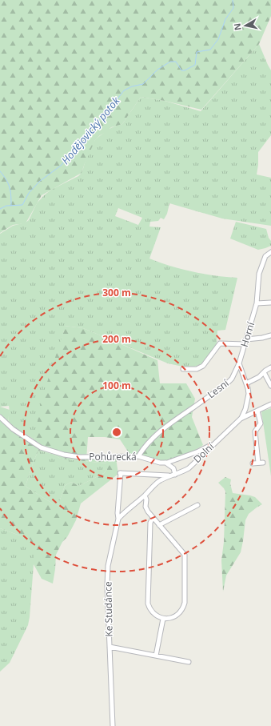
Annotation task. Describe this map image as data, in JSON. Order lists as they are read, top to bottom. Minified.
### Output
{"streets":{"street":["Horní","Lesní","Dolní","Pohůrecká","Ke Studánce"]},"crossings":[["Horní","Lesní"],["Lesní","Pohůrecká"],["Dolní","Pohůrecká"],["Dolní","Ke Studánce"]],"water":["Hodějovický potok"],"north":"left","rings":["300 m","200 m","100 m"]}
